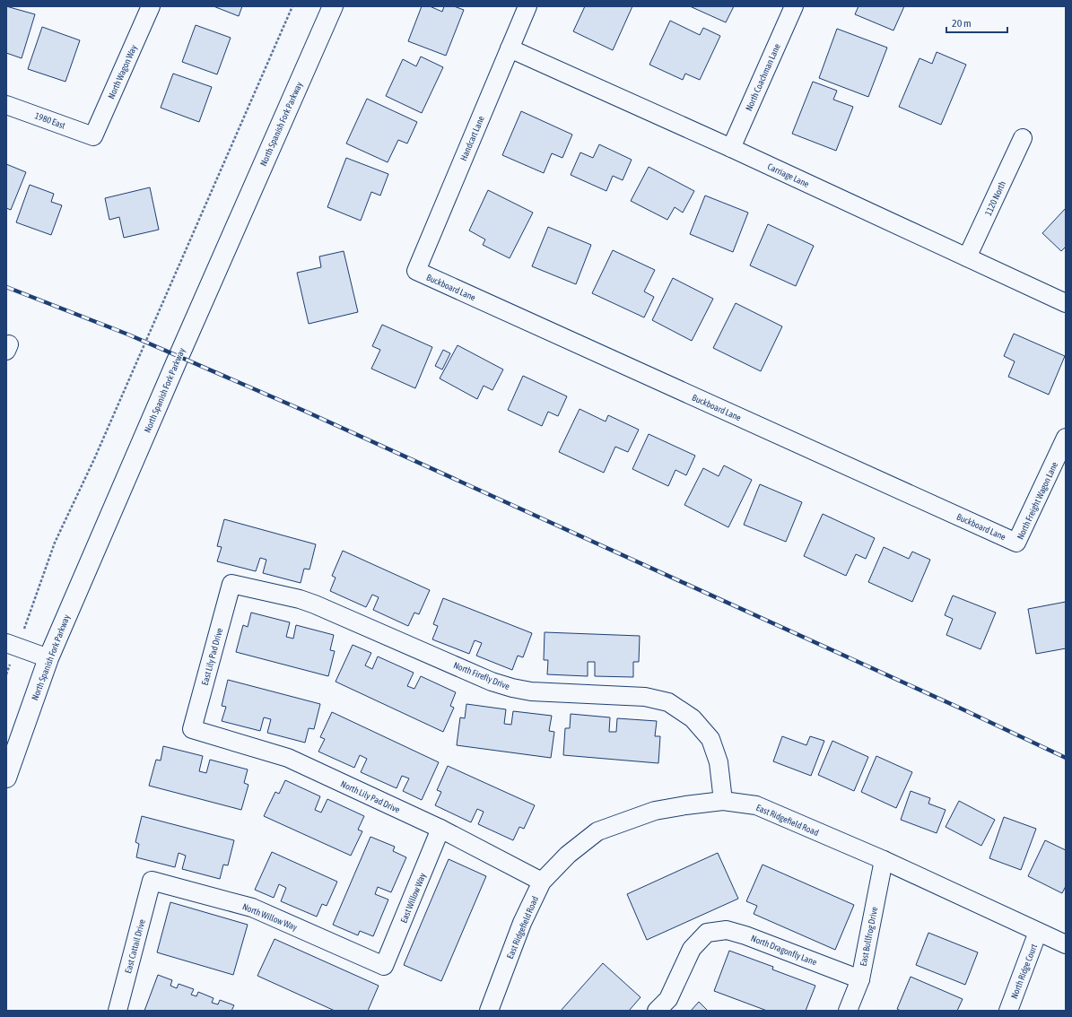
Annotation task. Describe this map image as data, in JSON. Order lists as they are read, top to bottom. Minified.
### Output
{"streets":{"street":["North Wagon Way","North Coachman Lane","1980 East","North Spanish Fork Parkway","Handcart Lane","Carriage Lane","1120 North","Buckboard Lane","North Freight Wagon Lane","East Lily Pad Drive","North Firefly Drive","North Lily Pad Drive","East Ridgefield Road","East Willow Way","North Willow Way","East Bullfrog Drive","East Cattail Drive","North Dragonfly Lane","North Ridge Court"]},"crossings":[["North Wagon Way","1980 East"],["North Coachman Lane","Carriage Lane"],["Handcart Lane","Carriage Lane"],["Handcart Lane","Buckboard Lane"],["Carriage Lane","1120 North"],["Buckboard Lane","North Freight Wagon Lane"],["East Lily Pad Drive","North Firefly Drive"],["East Lily Pad Drive","North Lily Pad Drive"],["North Firefly Drive","East Ridgefield Road"],["North Lily Pad Drive","East Ridgefield Road"],["North Lily Pad Drive","East Willow Way"],["East Ridgefield Road","East Bullfrog Drive"],["East Ridgefield Road","North Ridge Court"],["East Willow Way","North Willow Way"],["North Willow Way","East Cattail Drive"],["East Bullfrog Drive","North Dragonfly Lane"]],"scale_bar":"20 m"}
